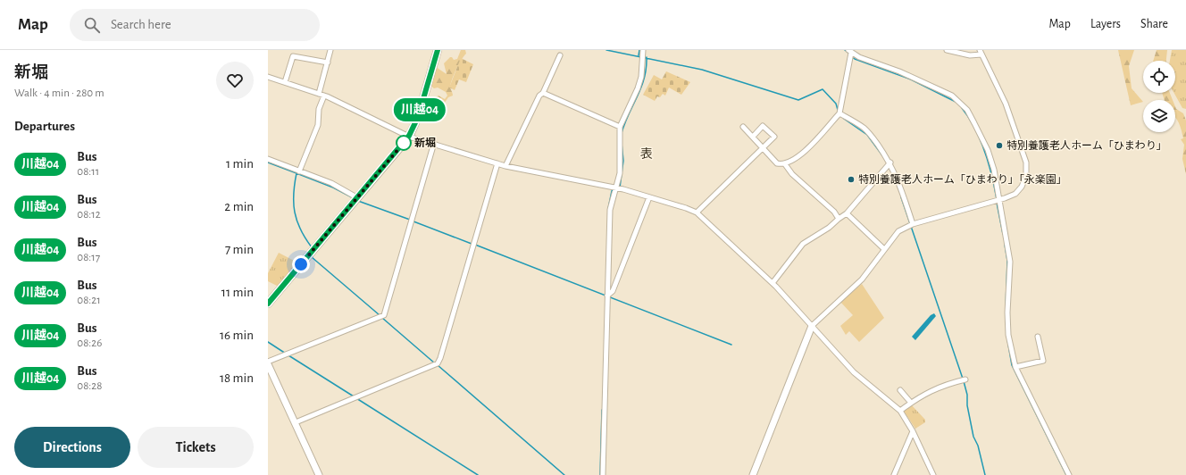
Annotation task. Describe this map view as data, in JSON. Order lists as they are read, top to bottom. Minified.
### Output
{"districts":["表"],"places":["新堀","特別養護老人ホーム「ひまわり」","特別養護老人ホーム「ひまわり」「永楽園」"],"lines":["bus line 川越04"],"page":{"header":"Map","search":"Search here","nav":["Map","Layers","Share"],"heading":[["新堀","Walk · 4 min · 280 m"],"Departures"],"on_map":"川越04","list":[{"mark":"川越04","name":"Bus","note":"08:11","value":"1 min"},{"mark":"川越04","name":"Bus","note":"08:12","value":"2 min"},{"mark":"川越04","name":"Bus","note":"08:17","value":"7 min"},{"mark":"川越04","name":"Bus","note":"08:21","value":"11 min"},{"mark":"川越04","name":"Bus","note":"08:26","value":"16 min"},{"mark":"川越04","name":"Bus","note":"08:28","value":"18 min"}],"buttons":["Directions","Tickets"]}}
